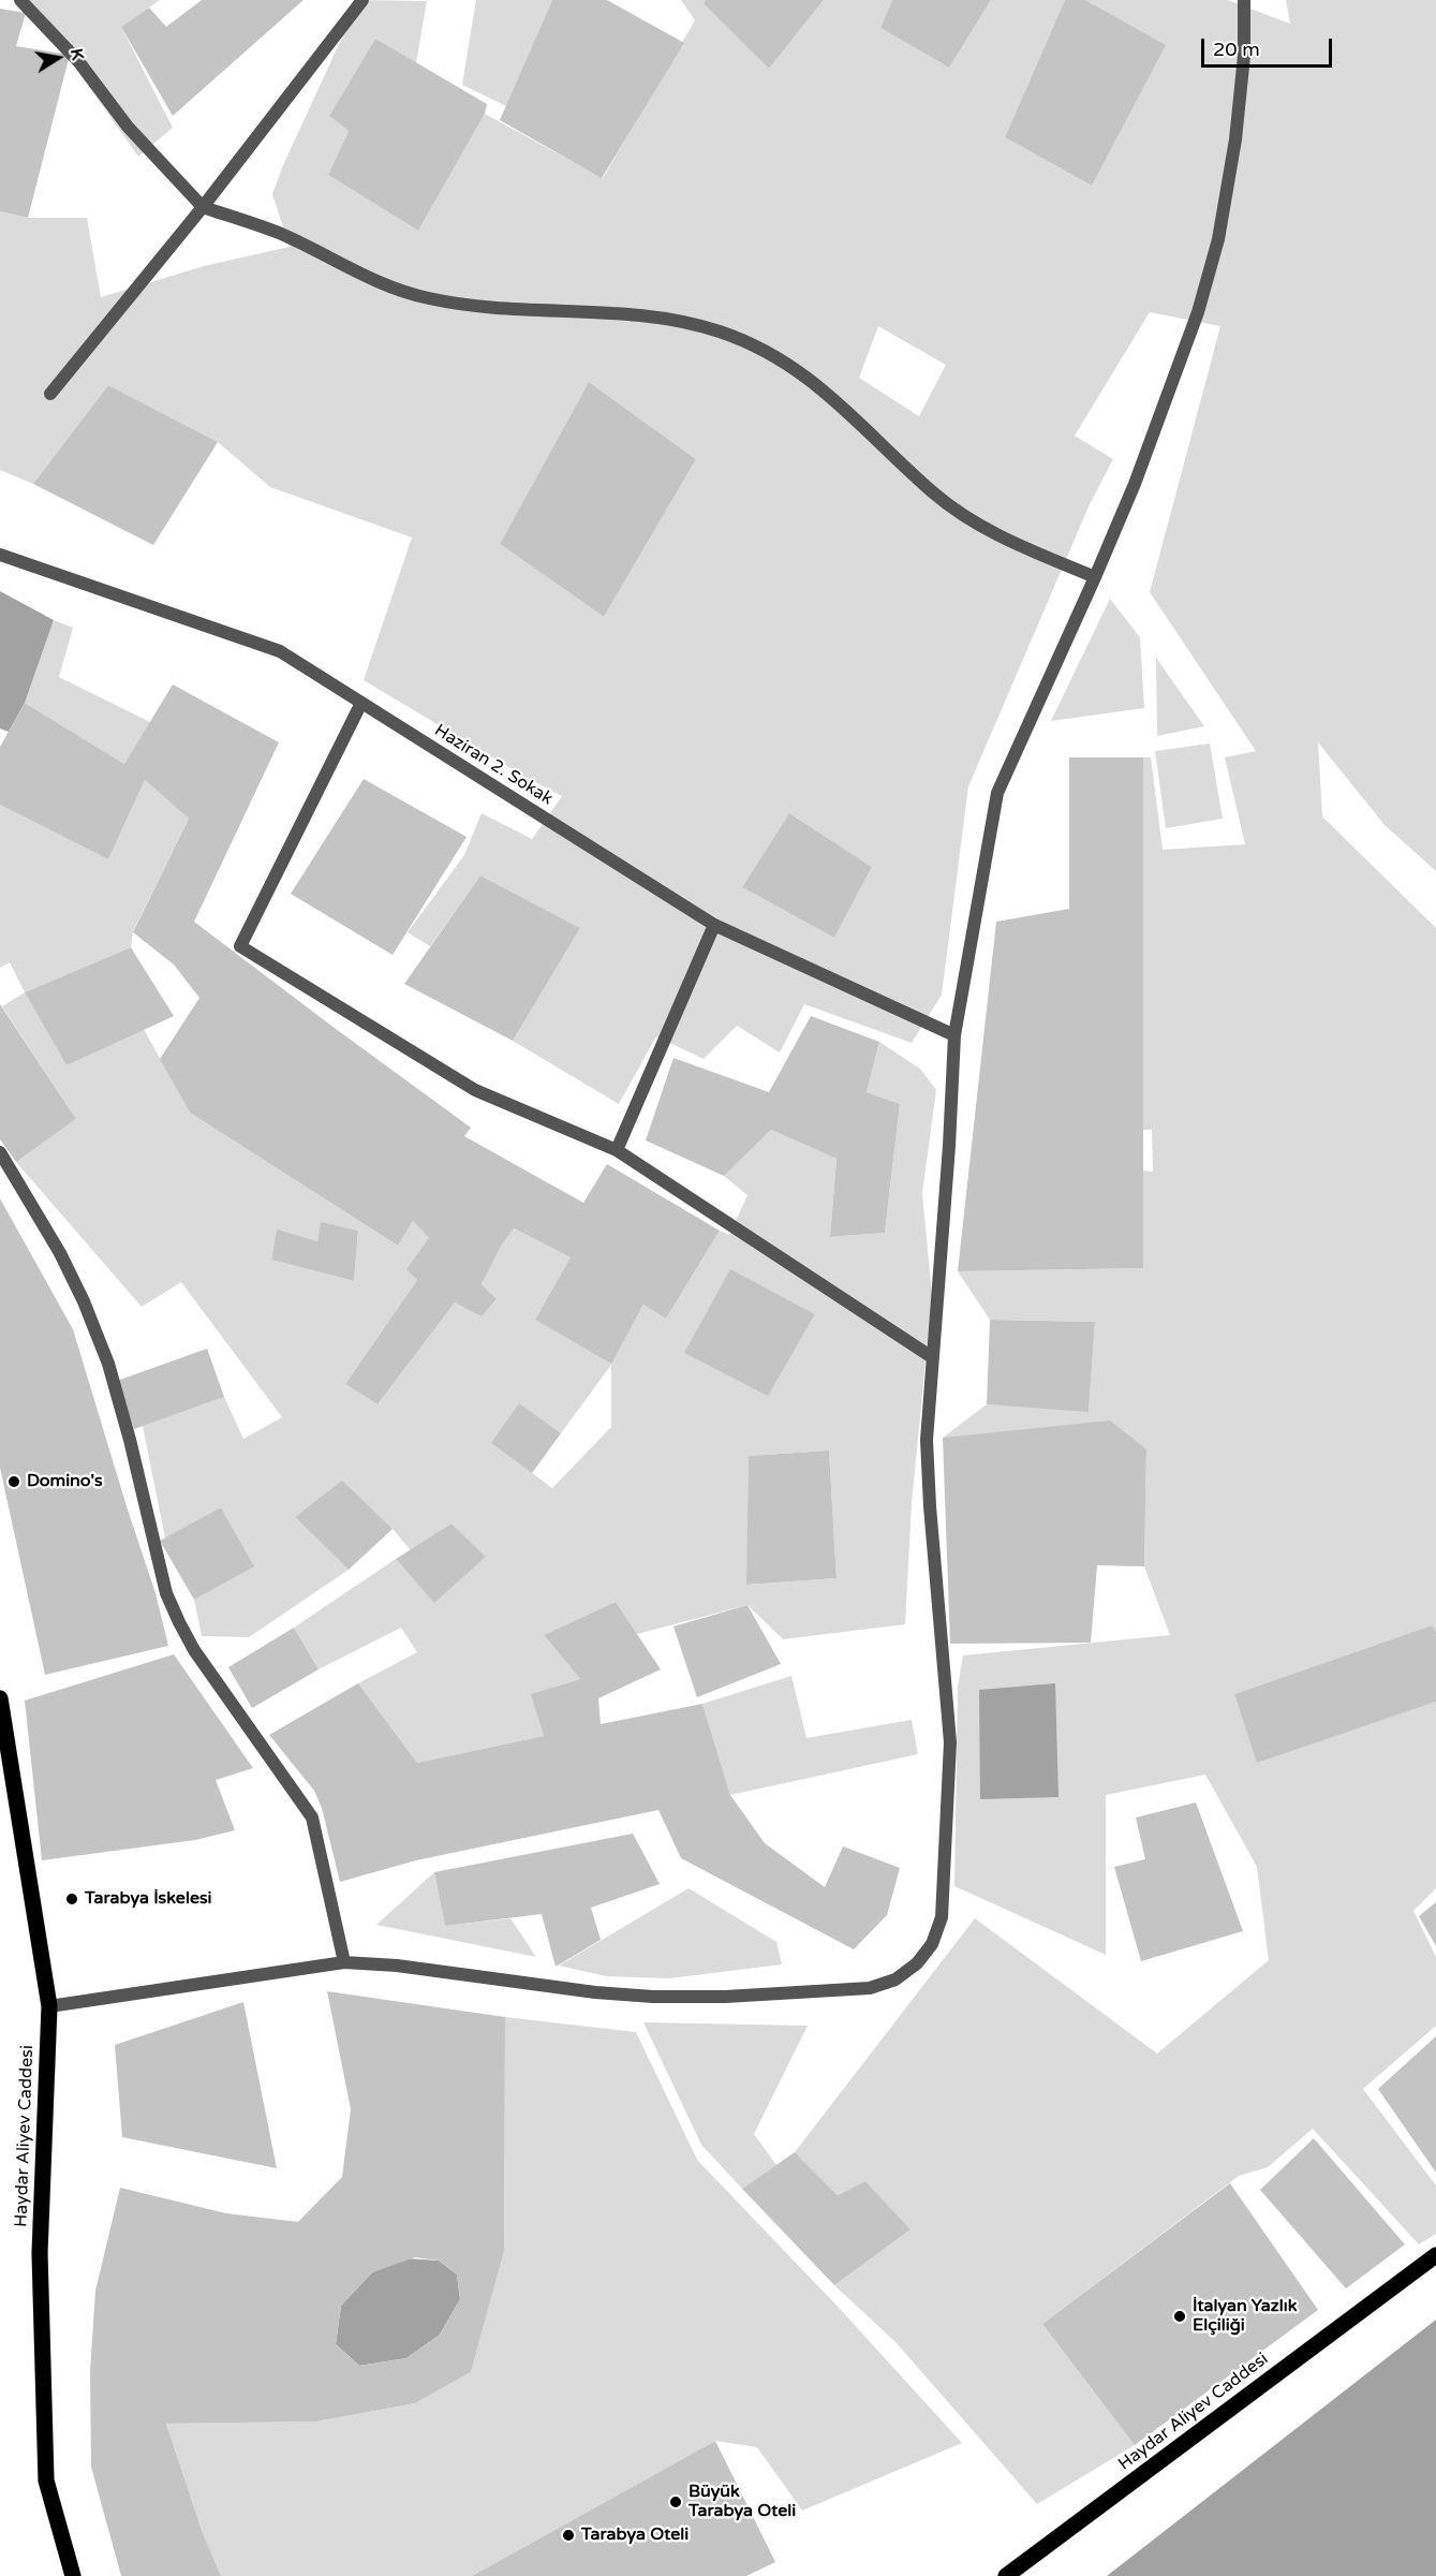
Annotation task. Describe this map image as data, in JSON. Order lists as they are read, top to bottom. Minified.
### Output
{"streets":{"main road":["Haydar Aliyev Caddesi"],"street":["Haziran 2. Sokak"]},"places":["Domino's","Tarabya İskelesi","İtalyan Yazlık Elçiliği","Büyük Tarabya Oteli","Tarabya Oteli"],"scale_bar":"20 m","north":"right"}
